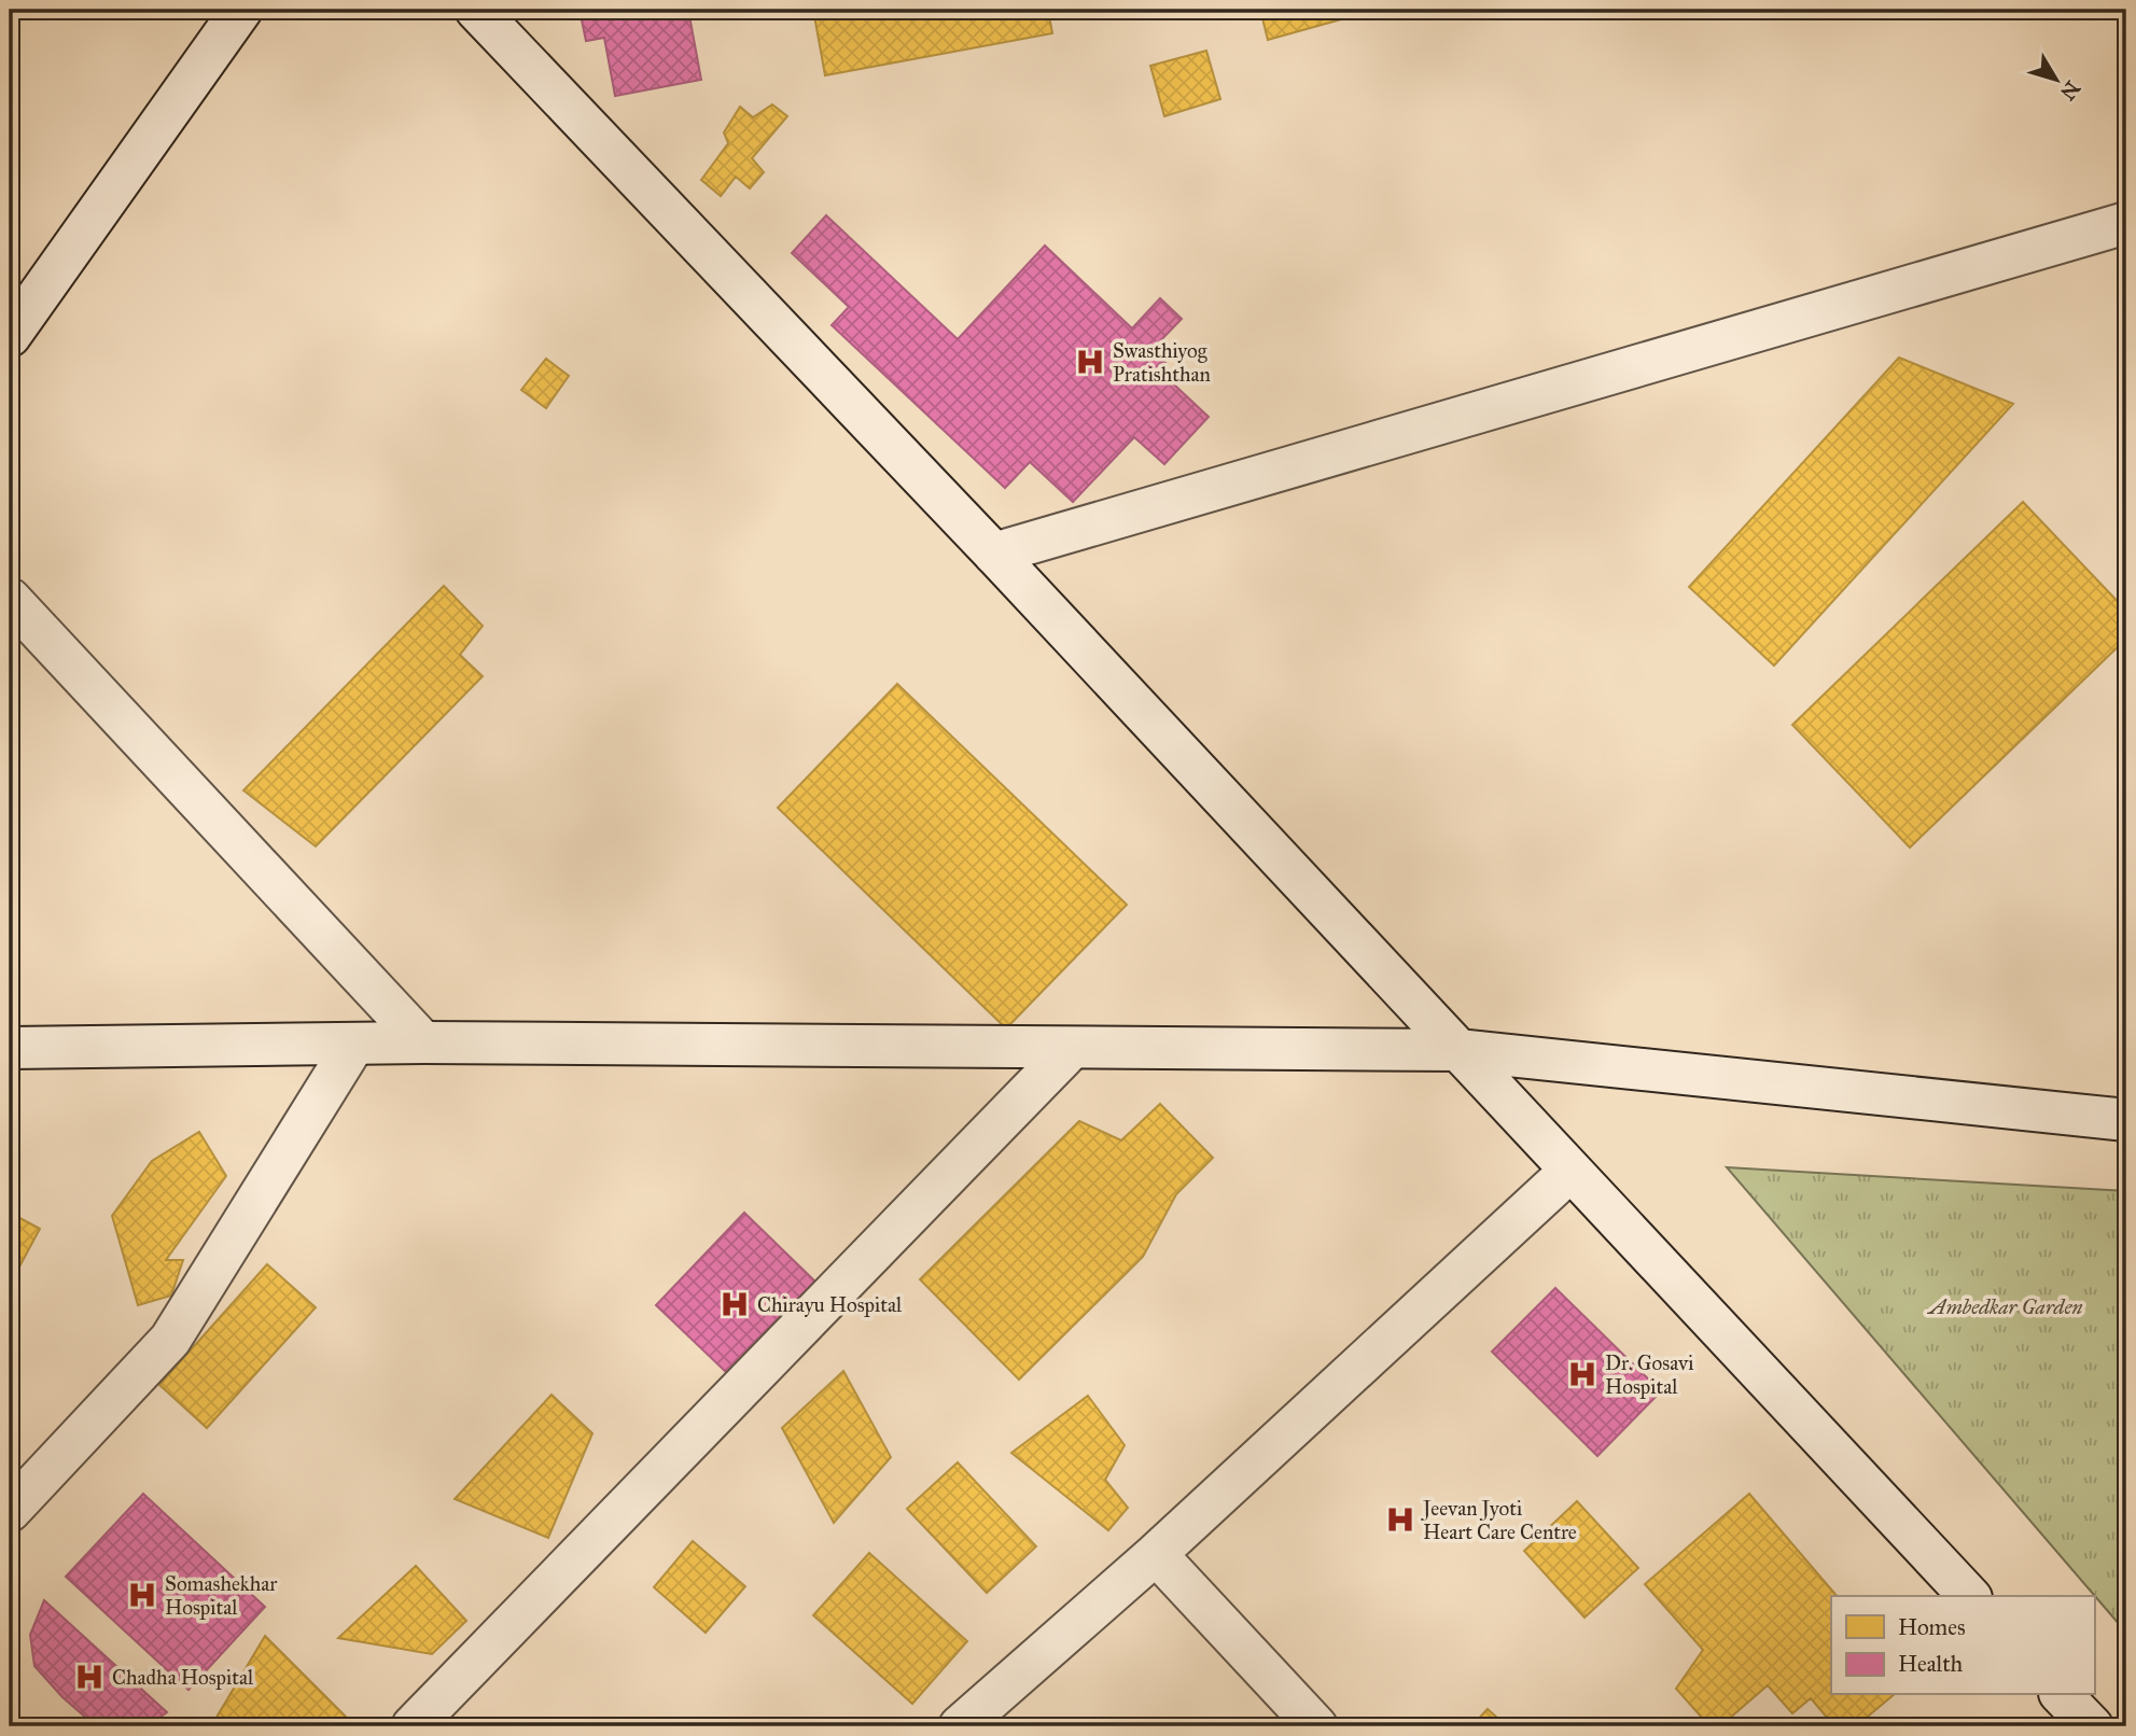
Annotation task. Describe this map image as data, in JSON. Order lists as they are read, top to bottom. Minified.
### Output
{"parks":["Ambedkar Garden"],"places":{"hospital":["Swasthiyog Pratishthan","Chirayu Hospital","Dr. Gosavi Hospital","Jeevan Jyoti Heart Care Centre","Somashekhar Hospital","Chadha Hospital"]},"legend":["Homes","Health"],"north":"bottom right"}
